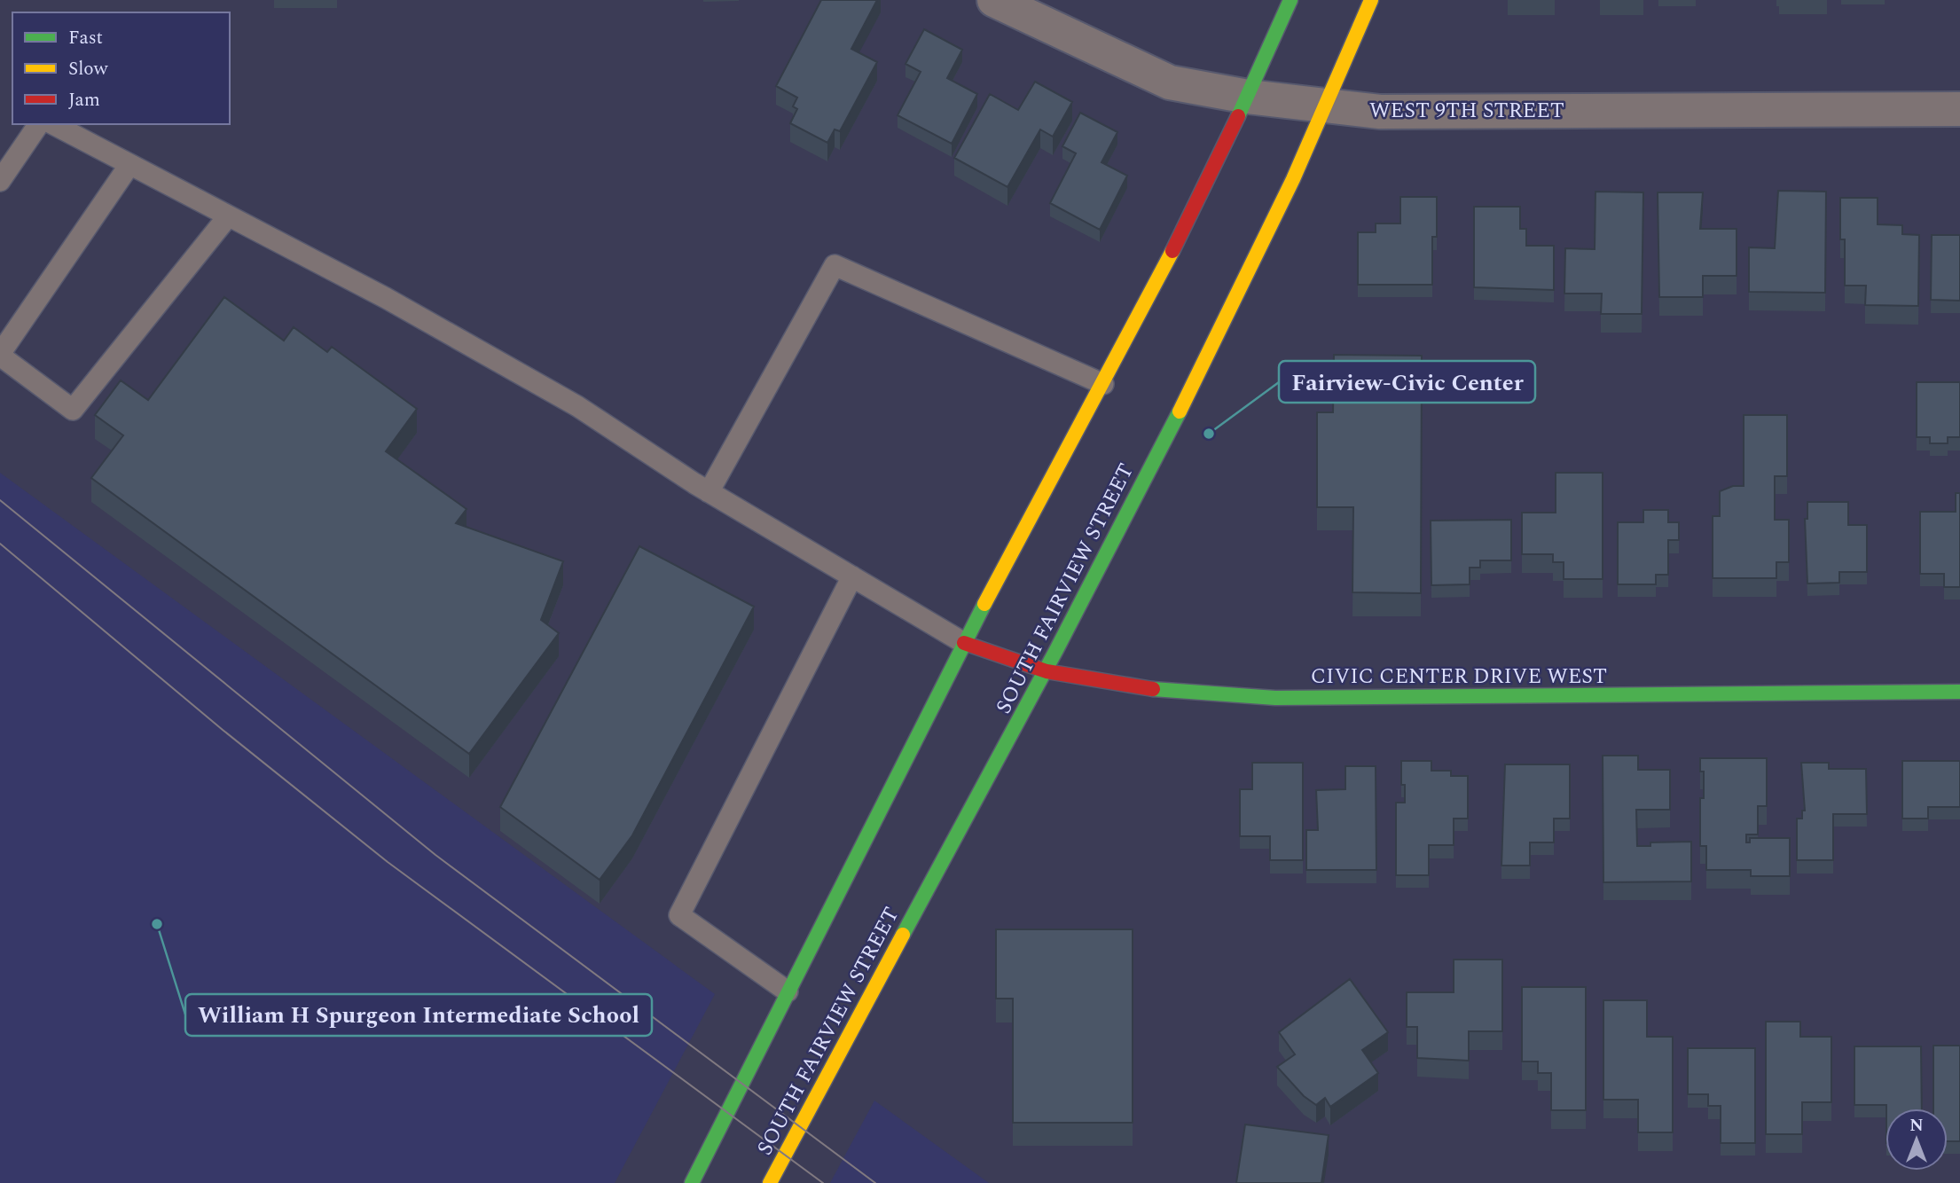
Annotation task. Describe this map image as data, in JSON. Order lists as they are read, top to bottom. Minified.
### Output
{"streets":{"main road":["SOUTH FAIRVIEW STREET","CIVIC CENTER DRIVE WEST"],"street":["WEST 9TH STREET"]},"crossings":[["WEST 9TH STREET","SOUTH FAIRVIEW STREET"],["SOUTH FAIRVIEW STREET","CIVIC CENTER DRIVE WEST"]],"places":["Fairview-Civic Center","William H Spurgeon Intermediate School"],"legend":["Fast","Slow","Jam"],"north":"top"}
